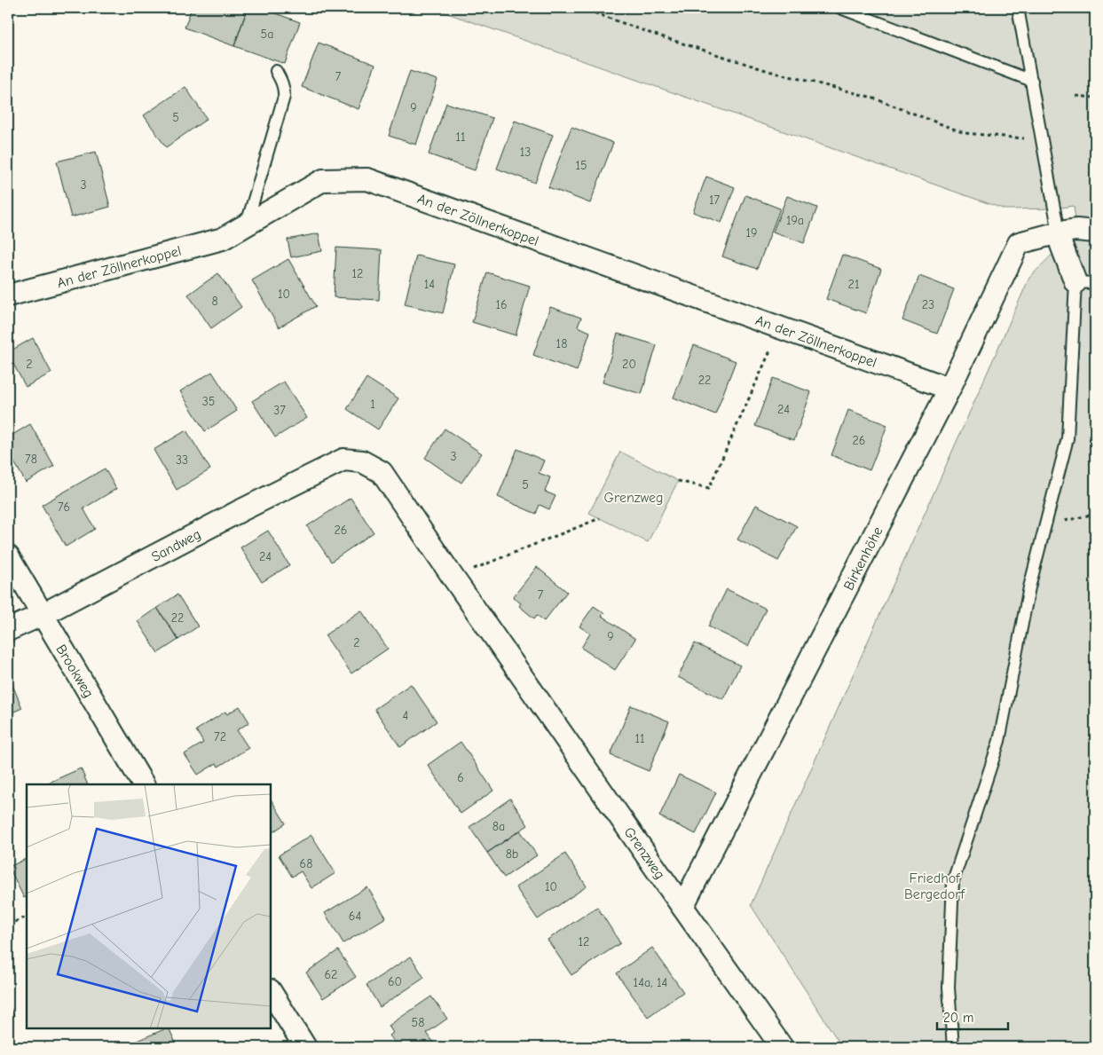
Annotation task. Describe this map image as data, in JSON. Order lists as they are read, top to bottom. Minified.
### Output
{"streets":{"street":["An der Zöllnerkoppel","Sandweg","Birkenhöhe","Brookweg","Grenzweg"]},"crossings":[["An der Zöllnerkoppel","Birkenhöhe"],["Sandweg","Brookweg"],["Sandweg","Grenzweg"],["Birkenhöhe","Grenzweg"]],"parks":["Grenzweg","Friedhof Bergedorf"],"house_numbers":["5a","7","9","5","11","13","15","3","17","19a","19","12","14","21","10","8","16","23","18","2","20","22","35","1","24","37","26","3","78","33","5","76","26","24","7","22","9","2","4","72","11","6","8a","8b","68","10","64","12","62","60","14a, 14","58"],"scale_bar":"20 m"}
